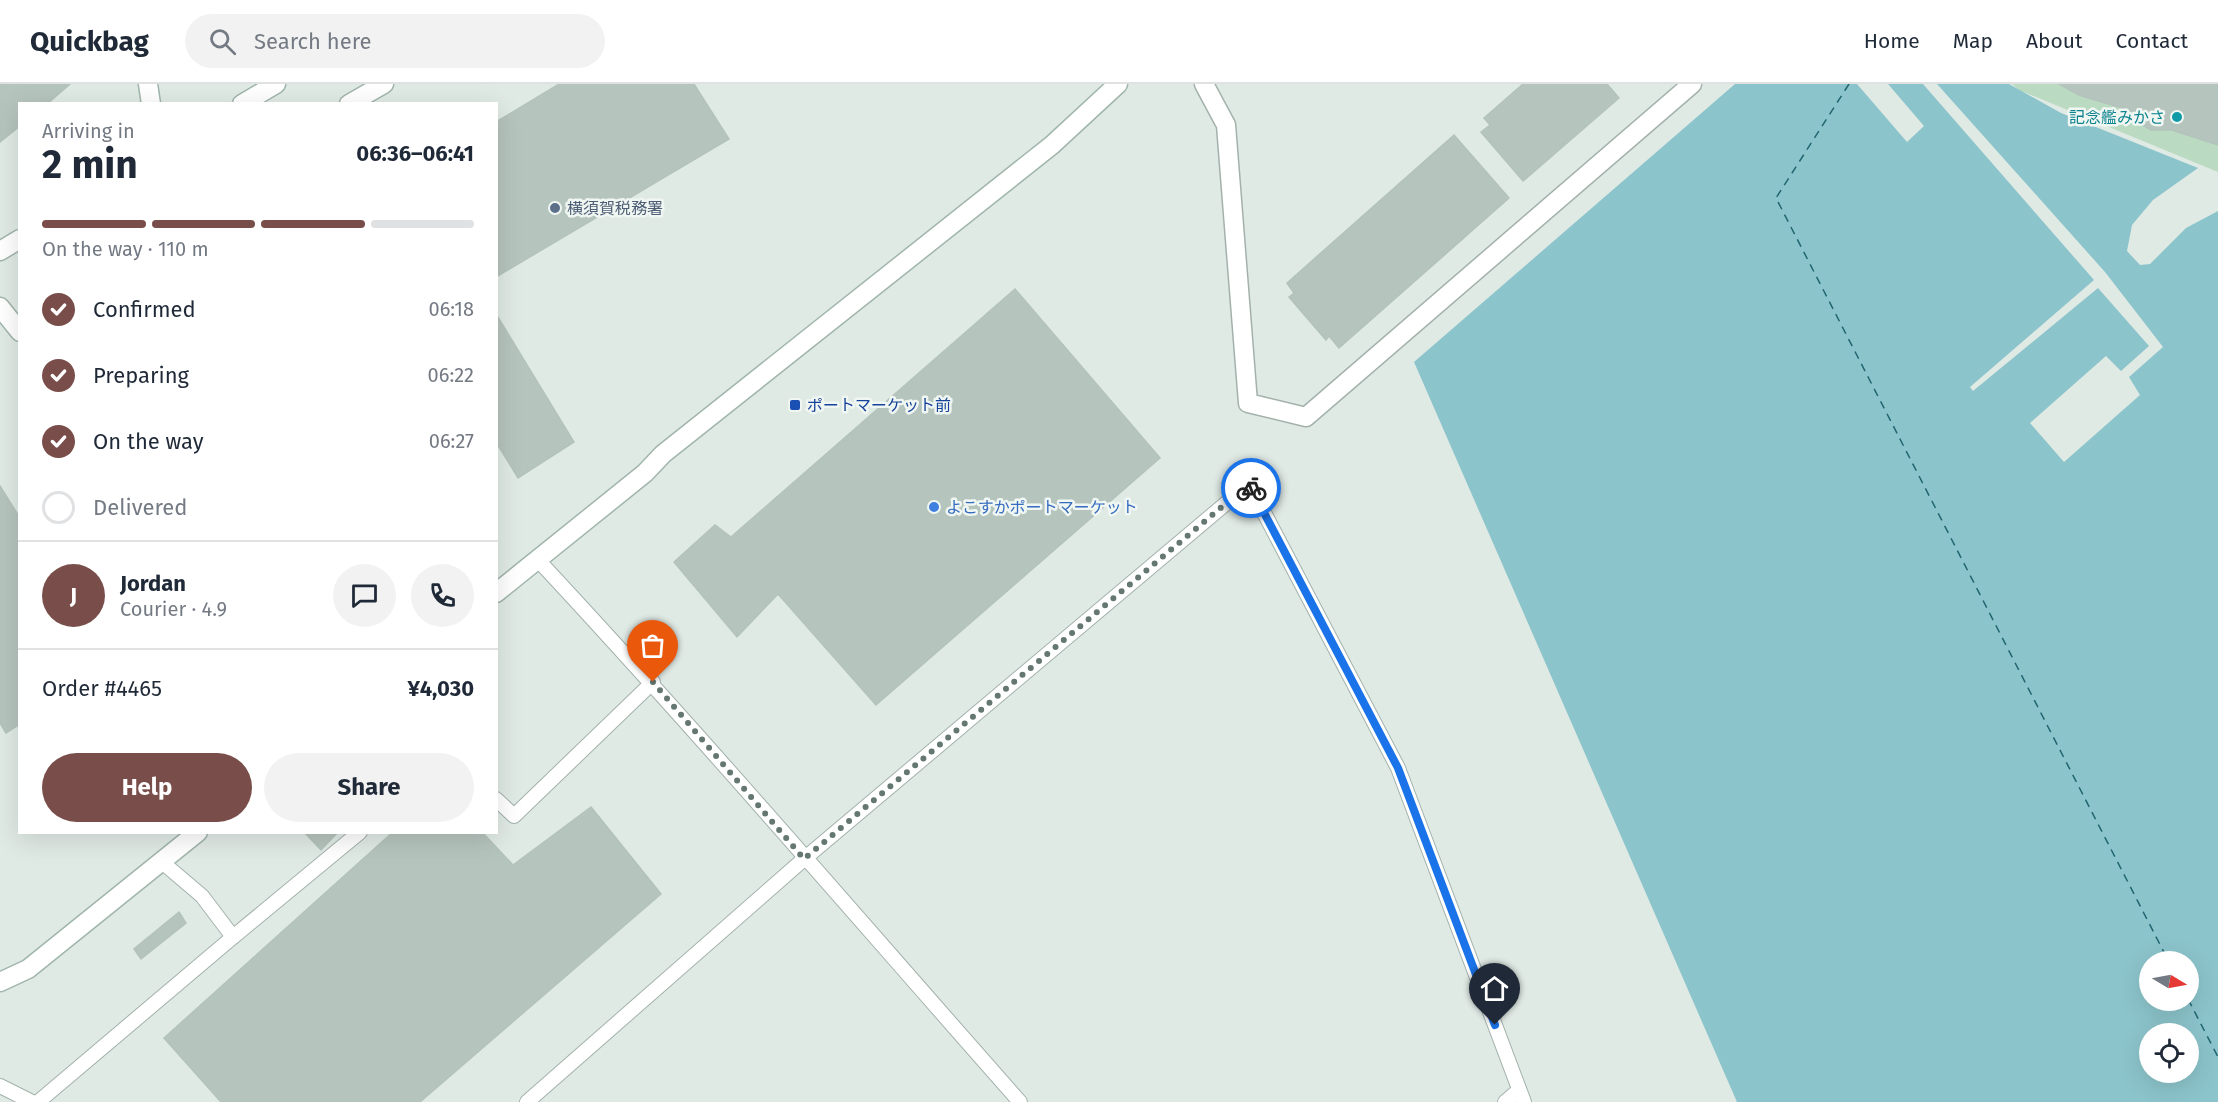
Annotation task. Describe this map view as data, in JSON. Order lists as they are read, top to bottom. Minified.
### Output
{"places":{"other":["記念艦みかさ","横須賀税務署","よこすかポートマーケット"],"transit":["ポートマーケット前"]},"north":"right","page":{"header":"Quickbag","search":"Search here","nav":["Home","Map","About","Contact"],"heading":["2 min","Arriving in","06:36–06:41"],"panel":["Jordan","Courier · 4.9","Order #4465","¥4,030"],"bar":"On the way · 110 m","list":[["Confirmed","06:18"],["Preparing","06:22"],["On the way","06:27"],"Delivered"],"round":"J","buttons":["Help","Share"]}}
